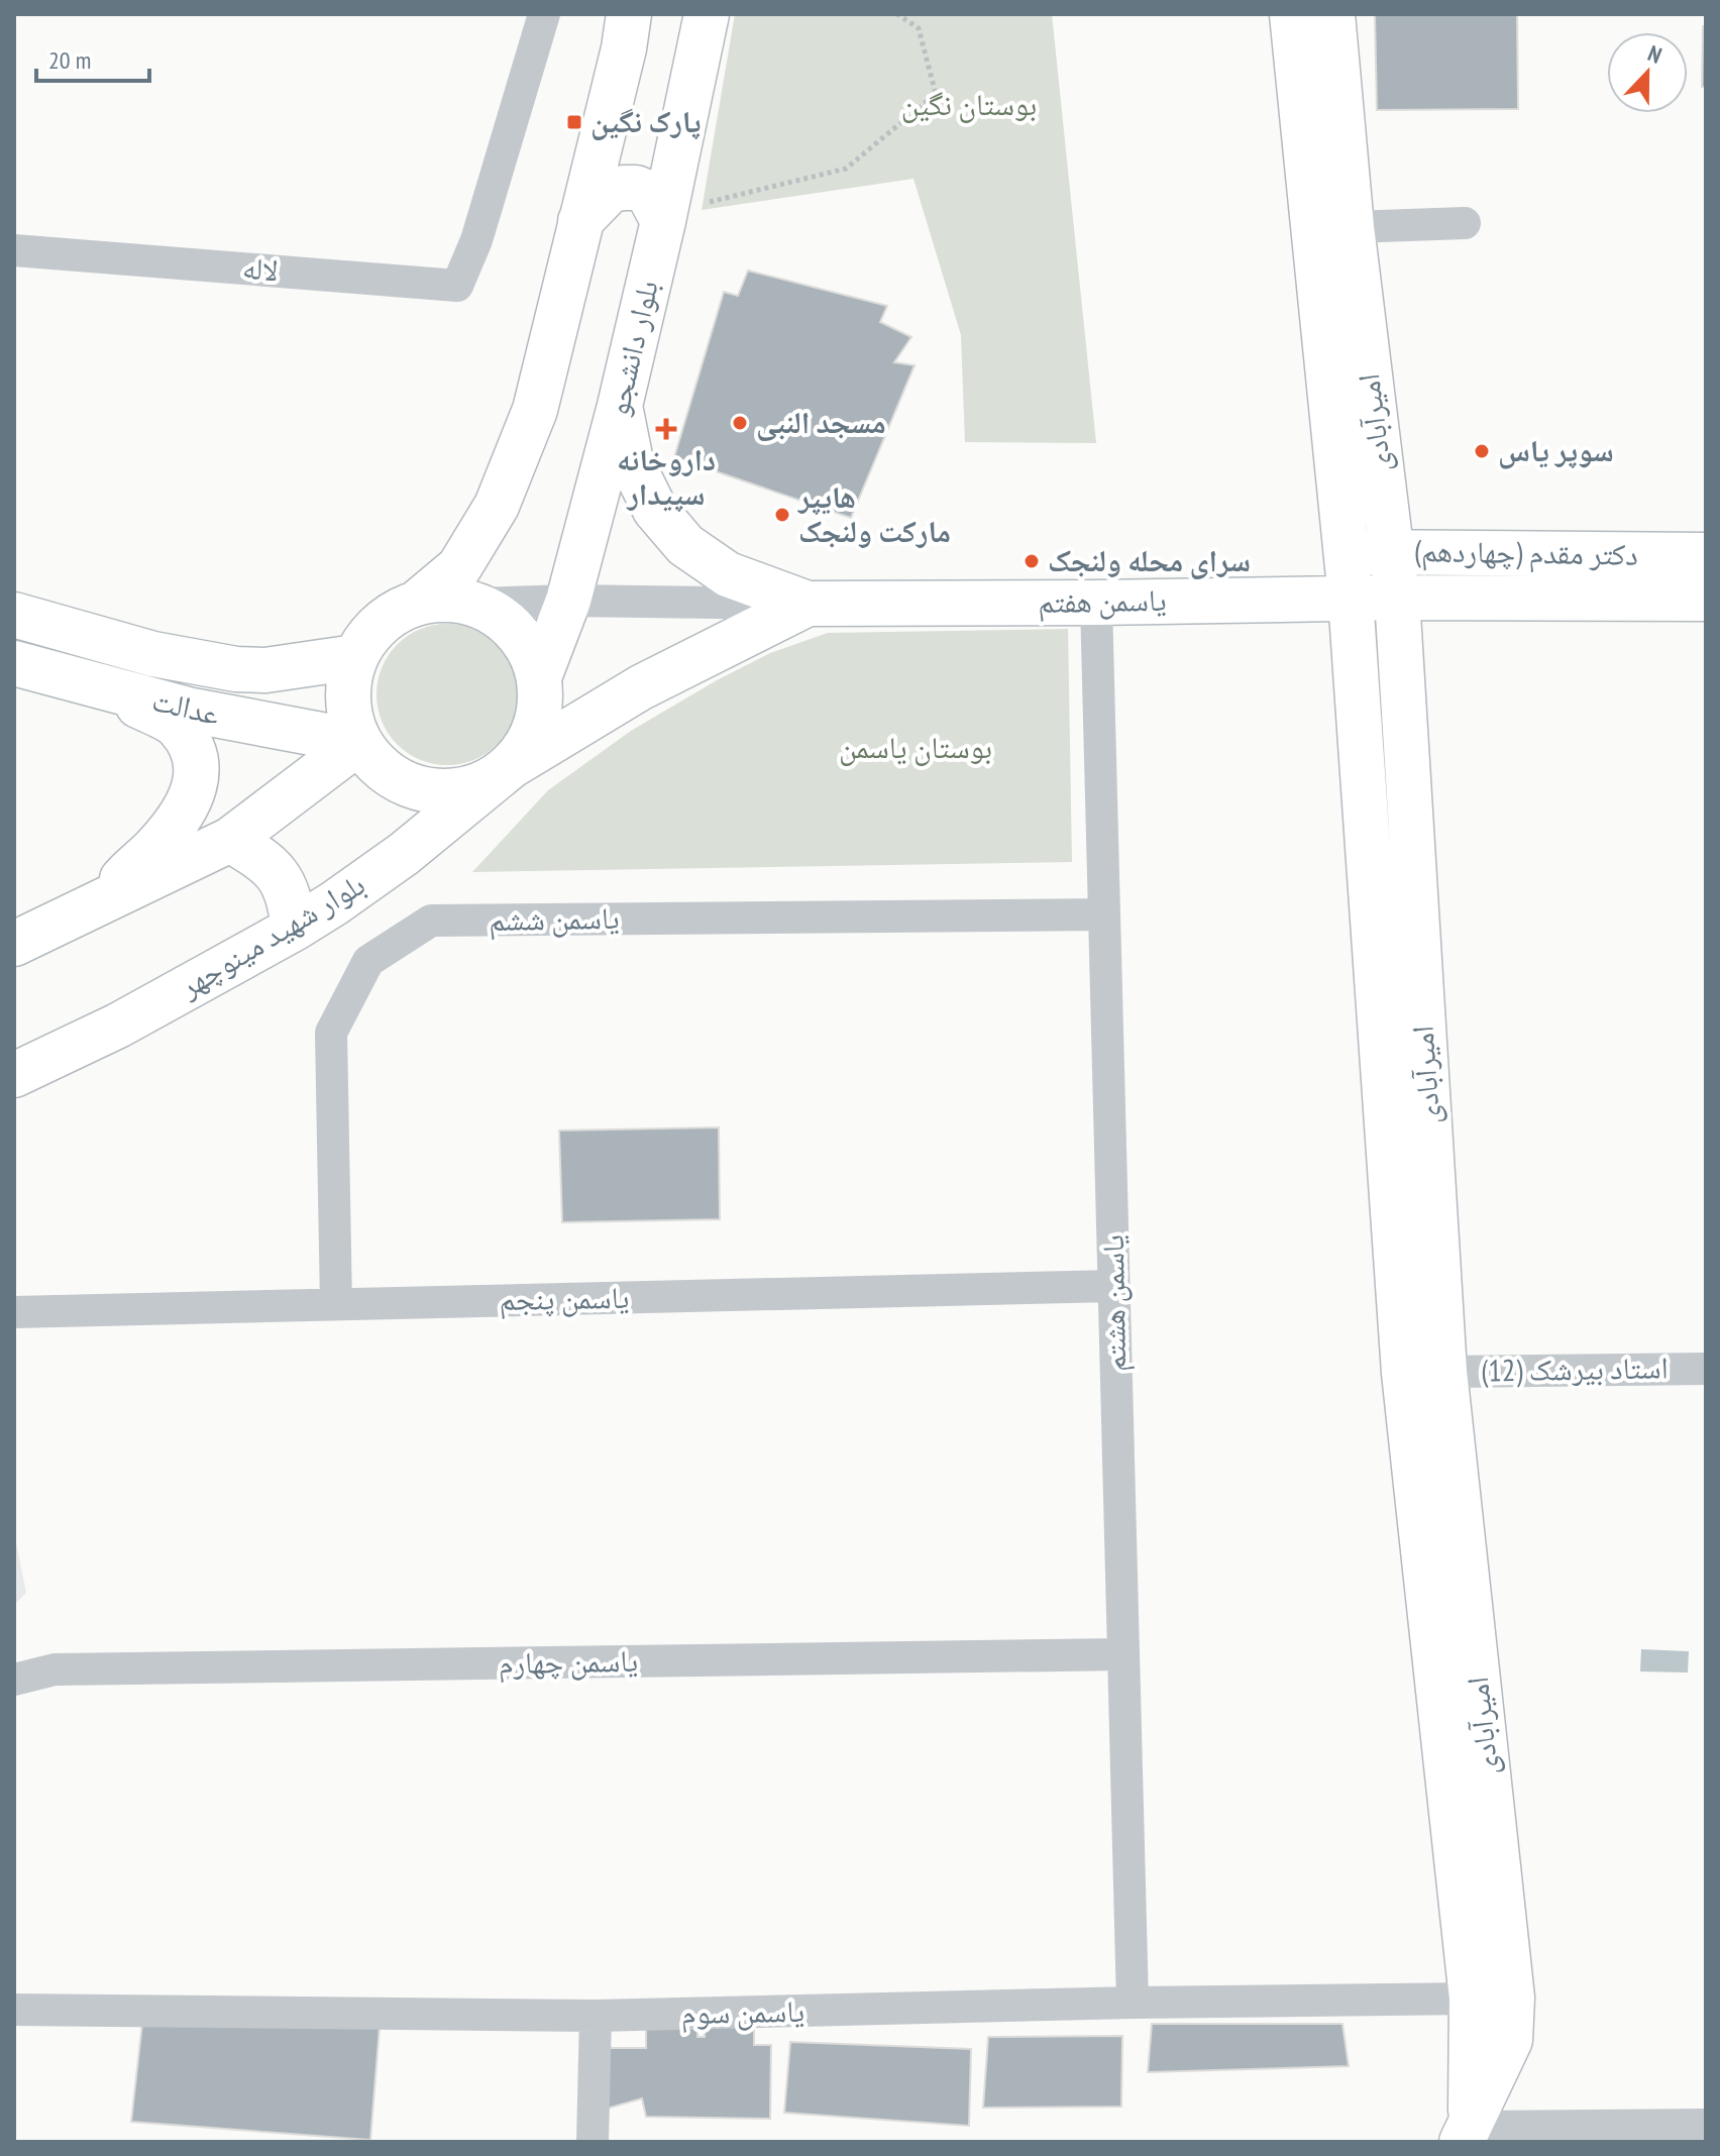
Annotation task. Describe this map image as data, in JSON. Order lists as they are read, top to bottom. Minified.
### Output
{"streets":{"street":["لاله","بلوار دانشجو","امیرآبادی","دکتر مقدم (چهاردهم)","یاسمن هفتم","عدالت","یاسمن ششم","بلوار شهید مینوچهر","یاسمن پنجم","یاسمن هشتم","استاد بیرشک (12)","یاسمن چهارم","یاسمن سوم"]},"crossings":[["بلوار دانشجو","یاسمن هفتم"],["بلوار دانشجو","عدالت"],["بلوار دانشجو","بلوار شهید مینوچهر"],["امیرآبادی","دکتر مقدم (چهاردهم)"],["امیرآبادی","یاسمن هفتم"],["امیرآبادی","استاد بیرشک (12)"],["امیرآبادی","یاسمن سوم"],["دکتر مقدم (چهاردهم)","یاسمن هفتم"],["یاسمن هفتم","عدالت"],["یاسمن هفتم","بلوار شهید مینوچهر"],["یاسمن هفتم","یاسمن هشتم"],["عدالت","بلوار شهید مینوچهر"],["یاسمن ششم","یاسمن پنجم"],["یاسمن ششم","یاسمن هشتم"],["یاسمن پنجم","یاسمن هشتم"],["یاسمن هشتم","یاسمن چهارم"],["یاسمن هشتم","یاسمن سوم"]],"parks":["بوستان نگین","بوستان یاسمن"],"places":{"transit":["پارک نگین"],"other":["مسجد النبی","سوپر یاس","هایپر مارکت ولنجک","سرای محله ولنجک"],"health":["داروخانه سپیدار"]},"scale_bar":"20 m","north":"top"}
